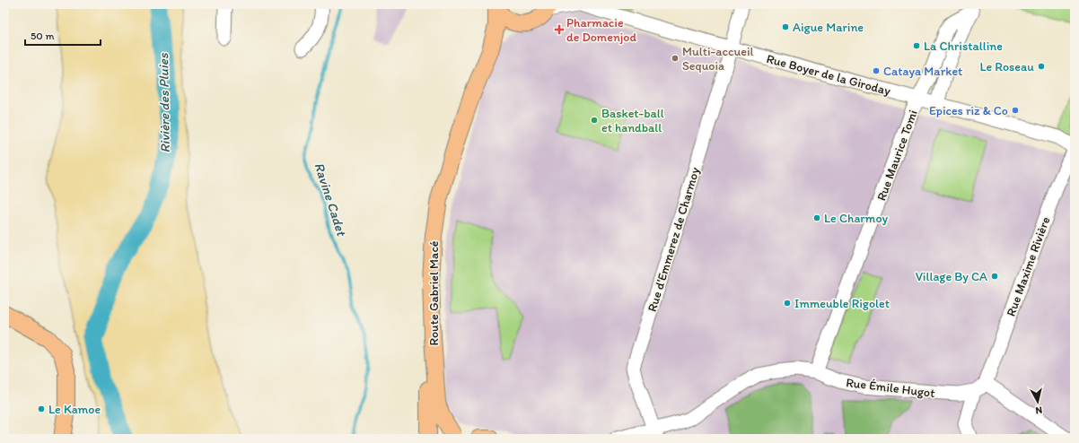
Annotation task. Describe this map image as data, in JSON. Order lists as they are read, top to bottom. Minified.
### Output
{"streets":{"main road":["Route Gabriel Macé"],"street":["Rue Boyer de la Giroday","Rue Maurice Tomi","Rue d'Emmerez de Charmoy","Rue Maxime Rivière","Rue Émile Hugot"]},"crossings":[["Rue Boyer de la Giroday","Rue Maurice Tomi"],["Rue Boyer de la Giroday","Rue d'Emmerez de Charmoy"],["Rue Boyer de la Giroday","Rue Maxime Rivière"],["Rue Maurice Tomi","Rue Émile Hugot"],["Rue d'Emmerez de Charmoy","Rue Émile Hugot"],["Rue Maxime Rivière","Rue Émile Hugot"]],"water":["Rivière des Pluies","Ravine Cadet"],"places":{"other":["Aigue Marine","La Christalline","Multi-accueil Sequoia","Le Roseau","Cataya Market","Epices riz & Co","Basket-ball et handball","Le Charmoy","Village By CA","Immeuble Rigolet","Le Kamoe"],"health":["Pharmacie de Domenjod"]},"scale_bar":"50 m","north":"bottom"}
